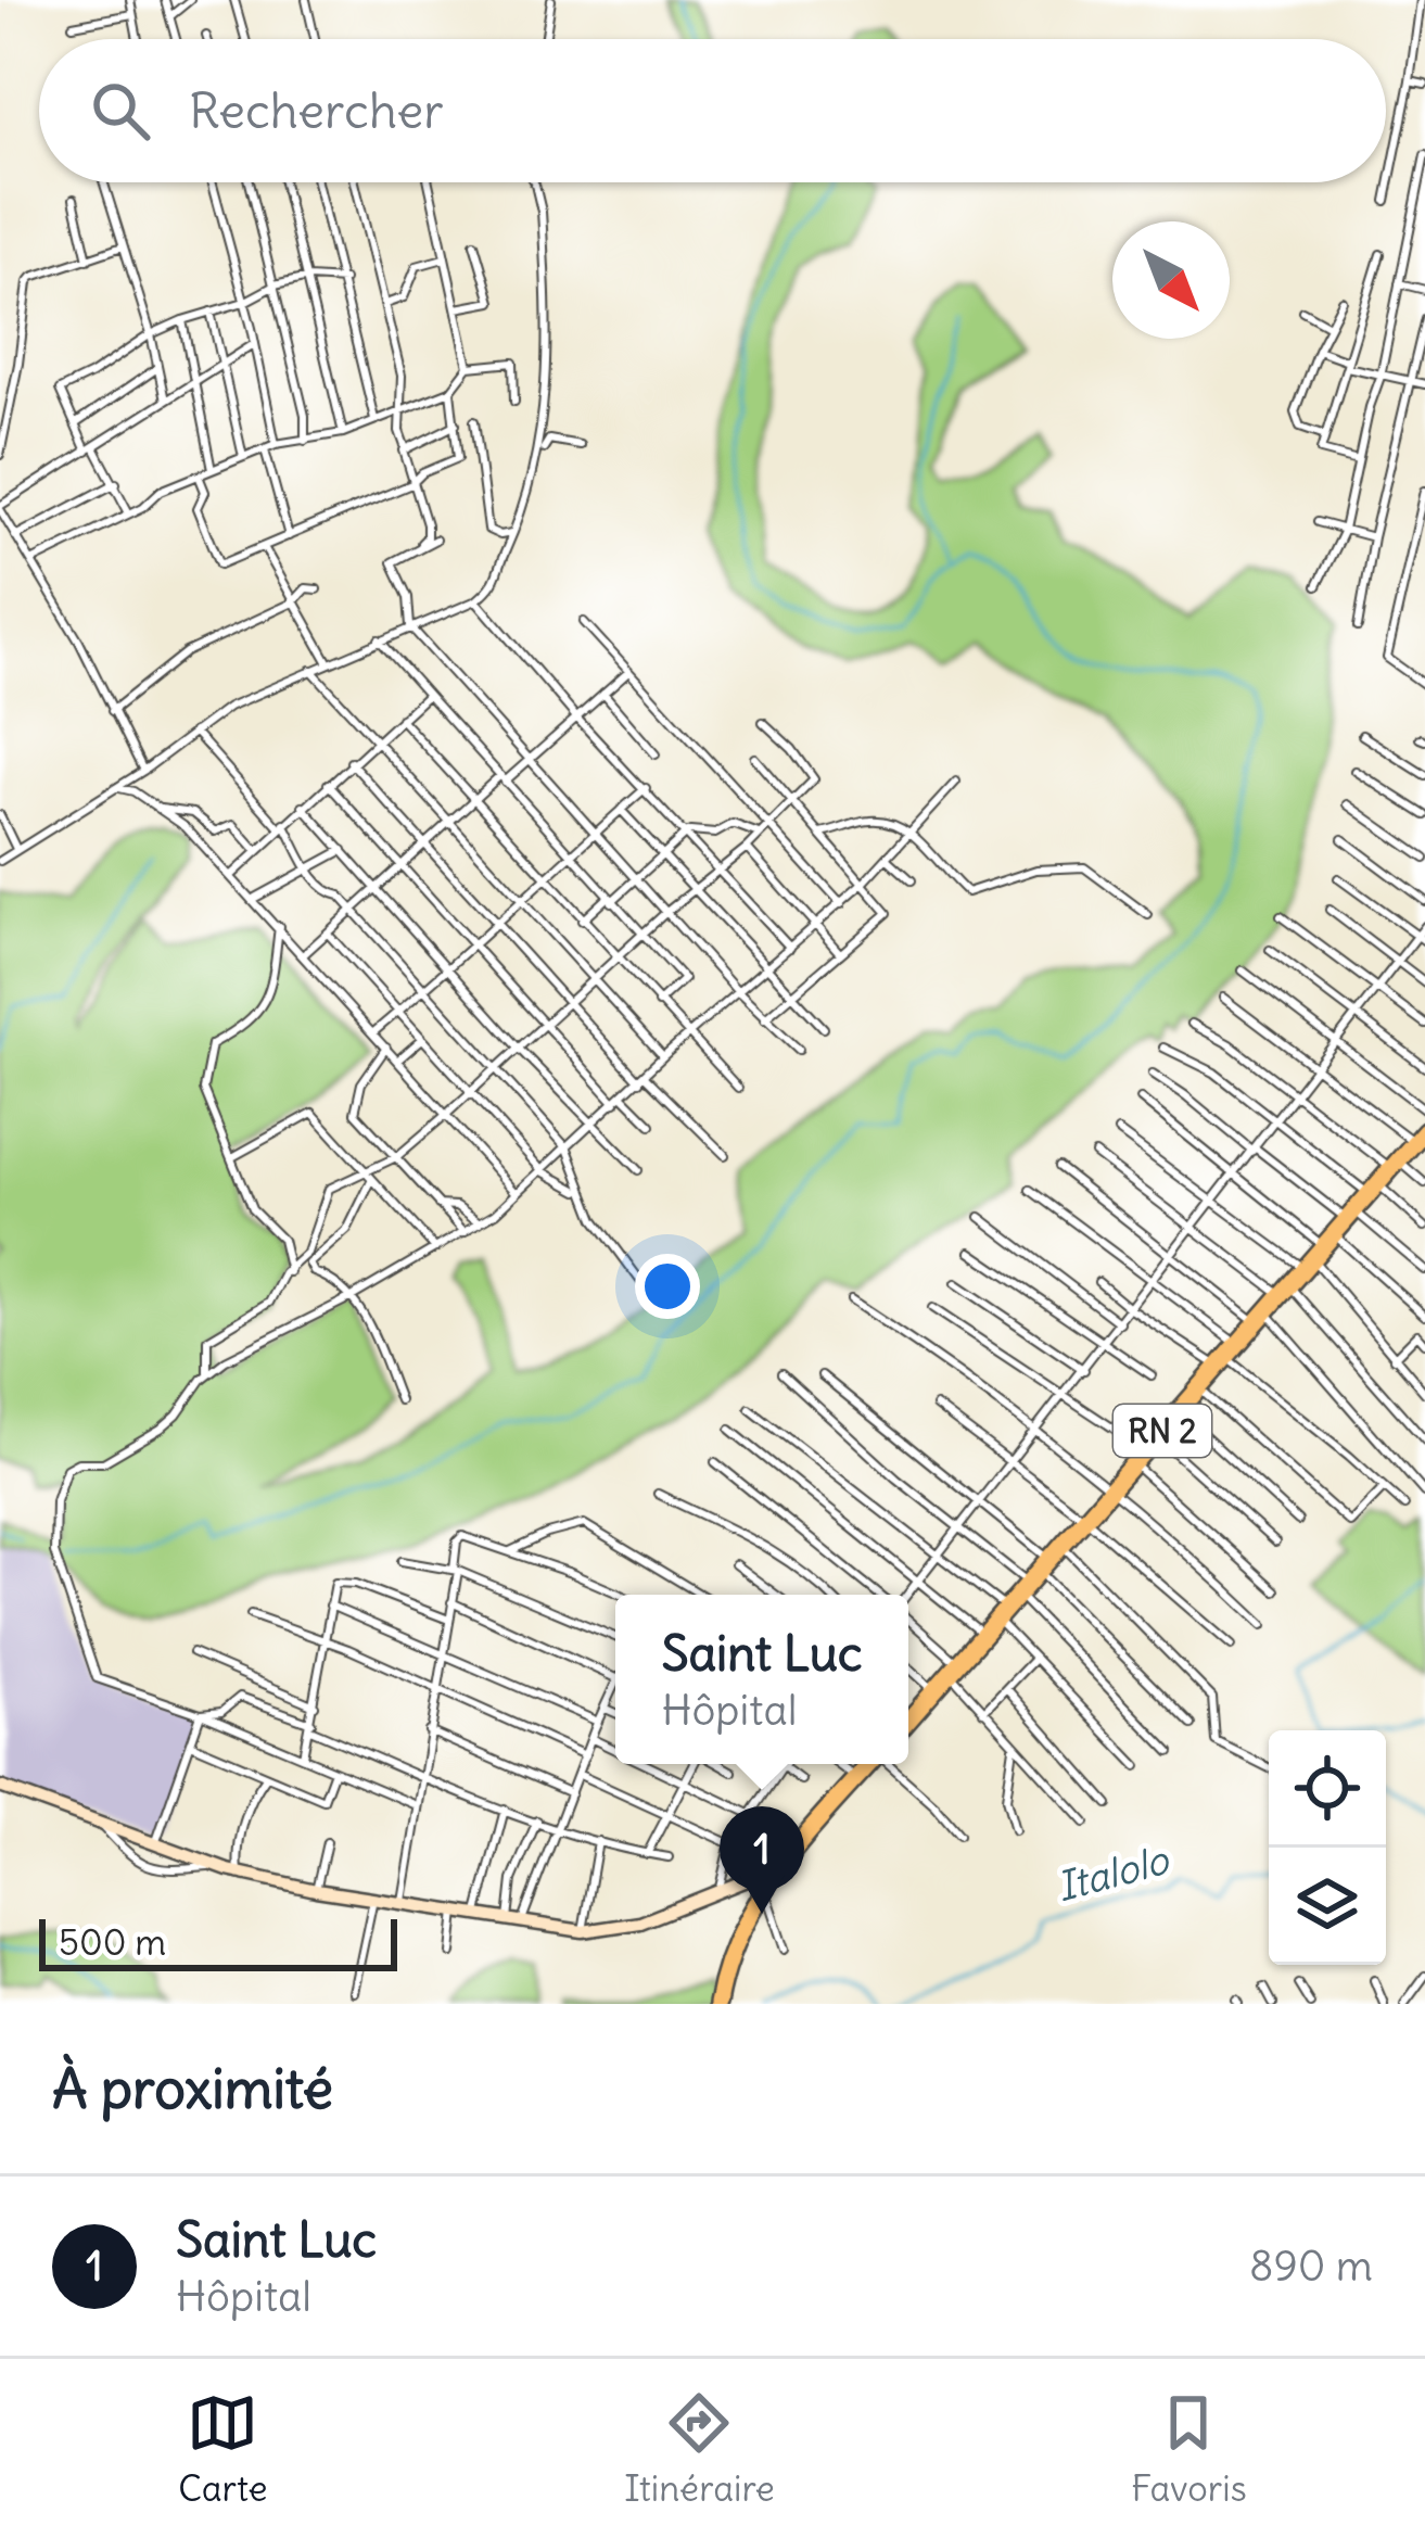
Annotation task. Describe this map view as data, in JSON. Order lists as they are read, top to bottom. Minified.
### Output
{"streets":{"highway":["RN 2"]},"water":["Italolo"],"scale_bar":"500 m","north":"bottom right","page":{"search":"Rechercher","popup":["Saint Luc","Hôpital"],"pins":"1","scale":"500 m","heading":"À proximité","list":[{"mark":"1","name":"Saint Luc","note":"Hôpital","value":"890 m"}],"nav":["Carte","Itinéraire","Favoris"]}}
